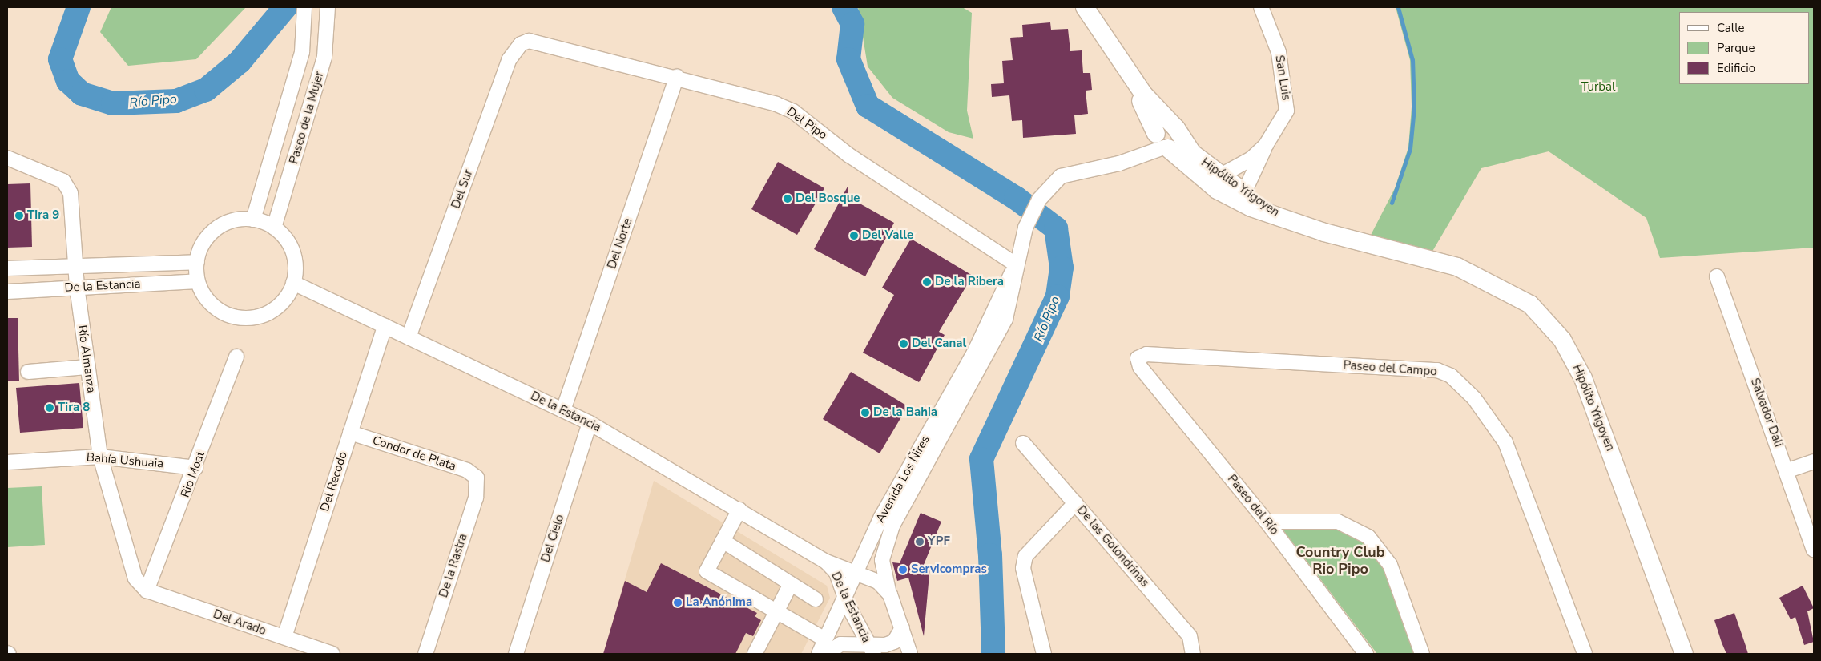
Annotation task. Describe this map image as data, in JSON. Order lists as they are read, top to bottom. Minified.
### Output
{"streets":{"main road":["Hipólito Yrigoyen"],"street":["San Luis","Paseo de la Mujer","Del Pipo","Del Sur","Del Norte","De la Estancia","Río Almanza","Paseo del Campo","Salvador Dali","Condor de Plata","Bahía Ushuaia","Rio Moat","Avenida Los Ñires","Del Recodo","Paseo del Río","Del Cielo","De las Golondrinas","De la Rastra","Del Arado"]},"crossings":[["San Luis","Hipólito Yrigoyen"],["Paseo de la Mujer","De la Estancia"],["Del Pipo","Del Sur"],["Del Pipo","Del Norte"],["Del Pipo","Avenida Los Ñires"],["Hipólito Yrigoyen","Avenida Los Ñires"],["Del Sur","De la Estancia"],["Del Norte","De la Estancia"],["De la Estancia","Río Almanza"],["De la Estancia","Avenida Los Ñires"],["De la Estancia","Del Recodo"],["De la Estancia","Del Cielo"],["Río Almanza","Bahía Ushuaia"],["Río Almanza","Rio Moat"],["Río Almanza","Del Arado"],["Paseo del Campo","Paseo del Río"],["Condor de Plata","Del Recodo"],["Condor de Plata","De la Rastra"],["Bahía Ushuaia","Rio Moat"],["Rio Moat","Del Arado"],["Del Recodo","Del Arado"]],"districts":["Country Club Rio Pipo"],"water":["Río Pipo"],"parks":["Turbal"],"places":["Del Bosque","Tira 9","Del Valle","De la Ribera","Del Canal","Tira 8","De la Bahia","YPF","Servicompras","La Anónima"],"legend":["Calle","Parque","Edificio"]}
